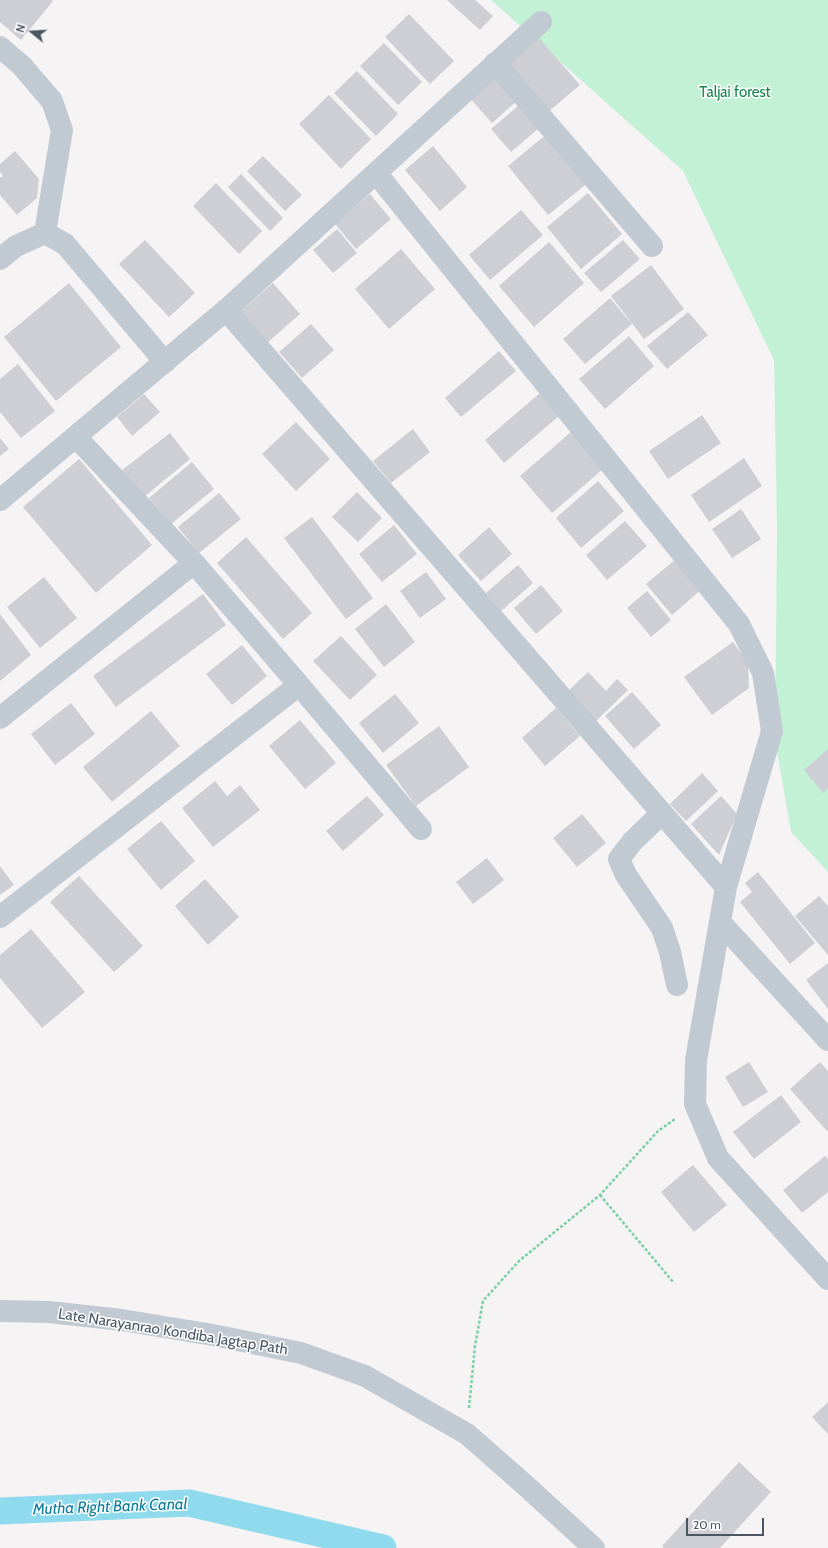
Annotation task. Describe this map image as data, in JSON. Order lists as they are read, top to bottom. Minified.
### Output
{"streets":{"street":["Late Narayanrao Kondiba Jagtap Path"]},"water":["Mutha Right Bank Canal"],"parks":["Taljai forest"],"scale_bar":"20 m","north":"left"}
